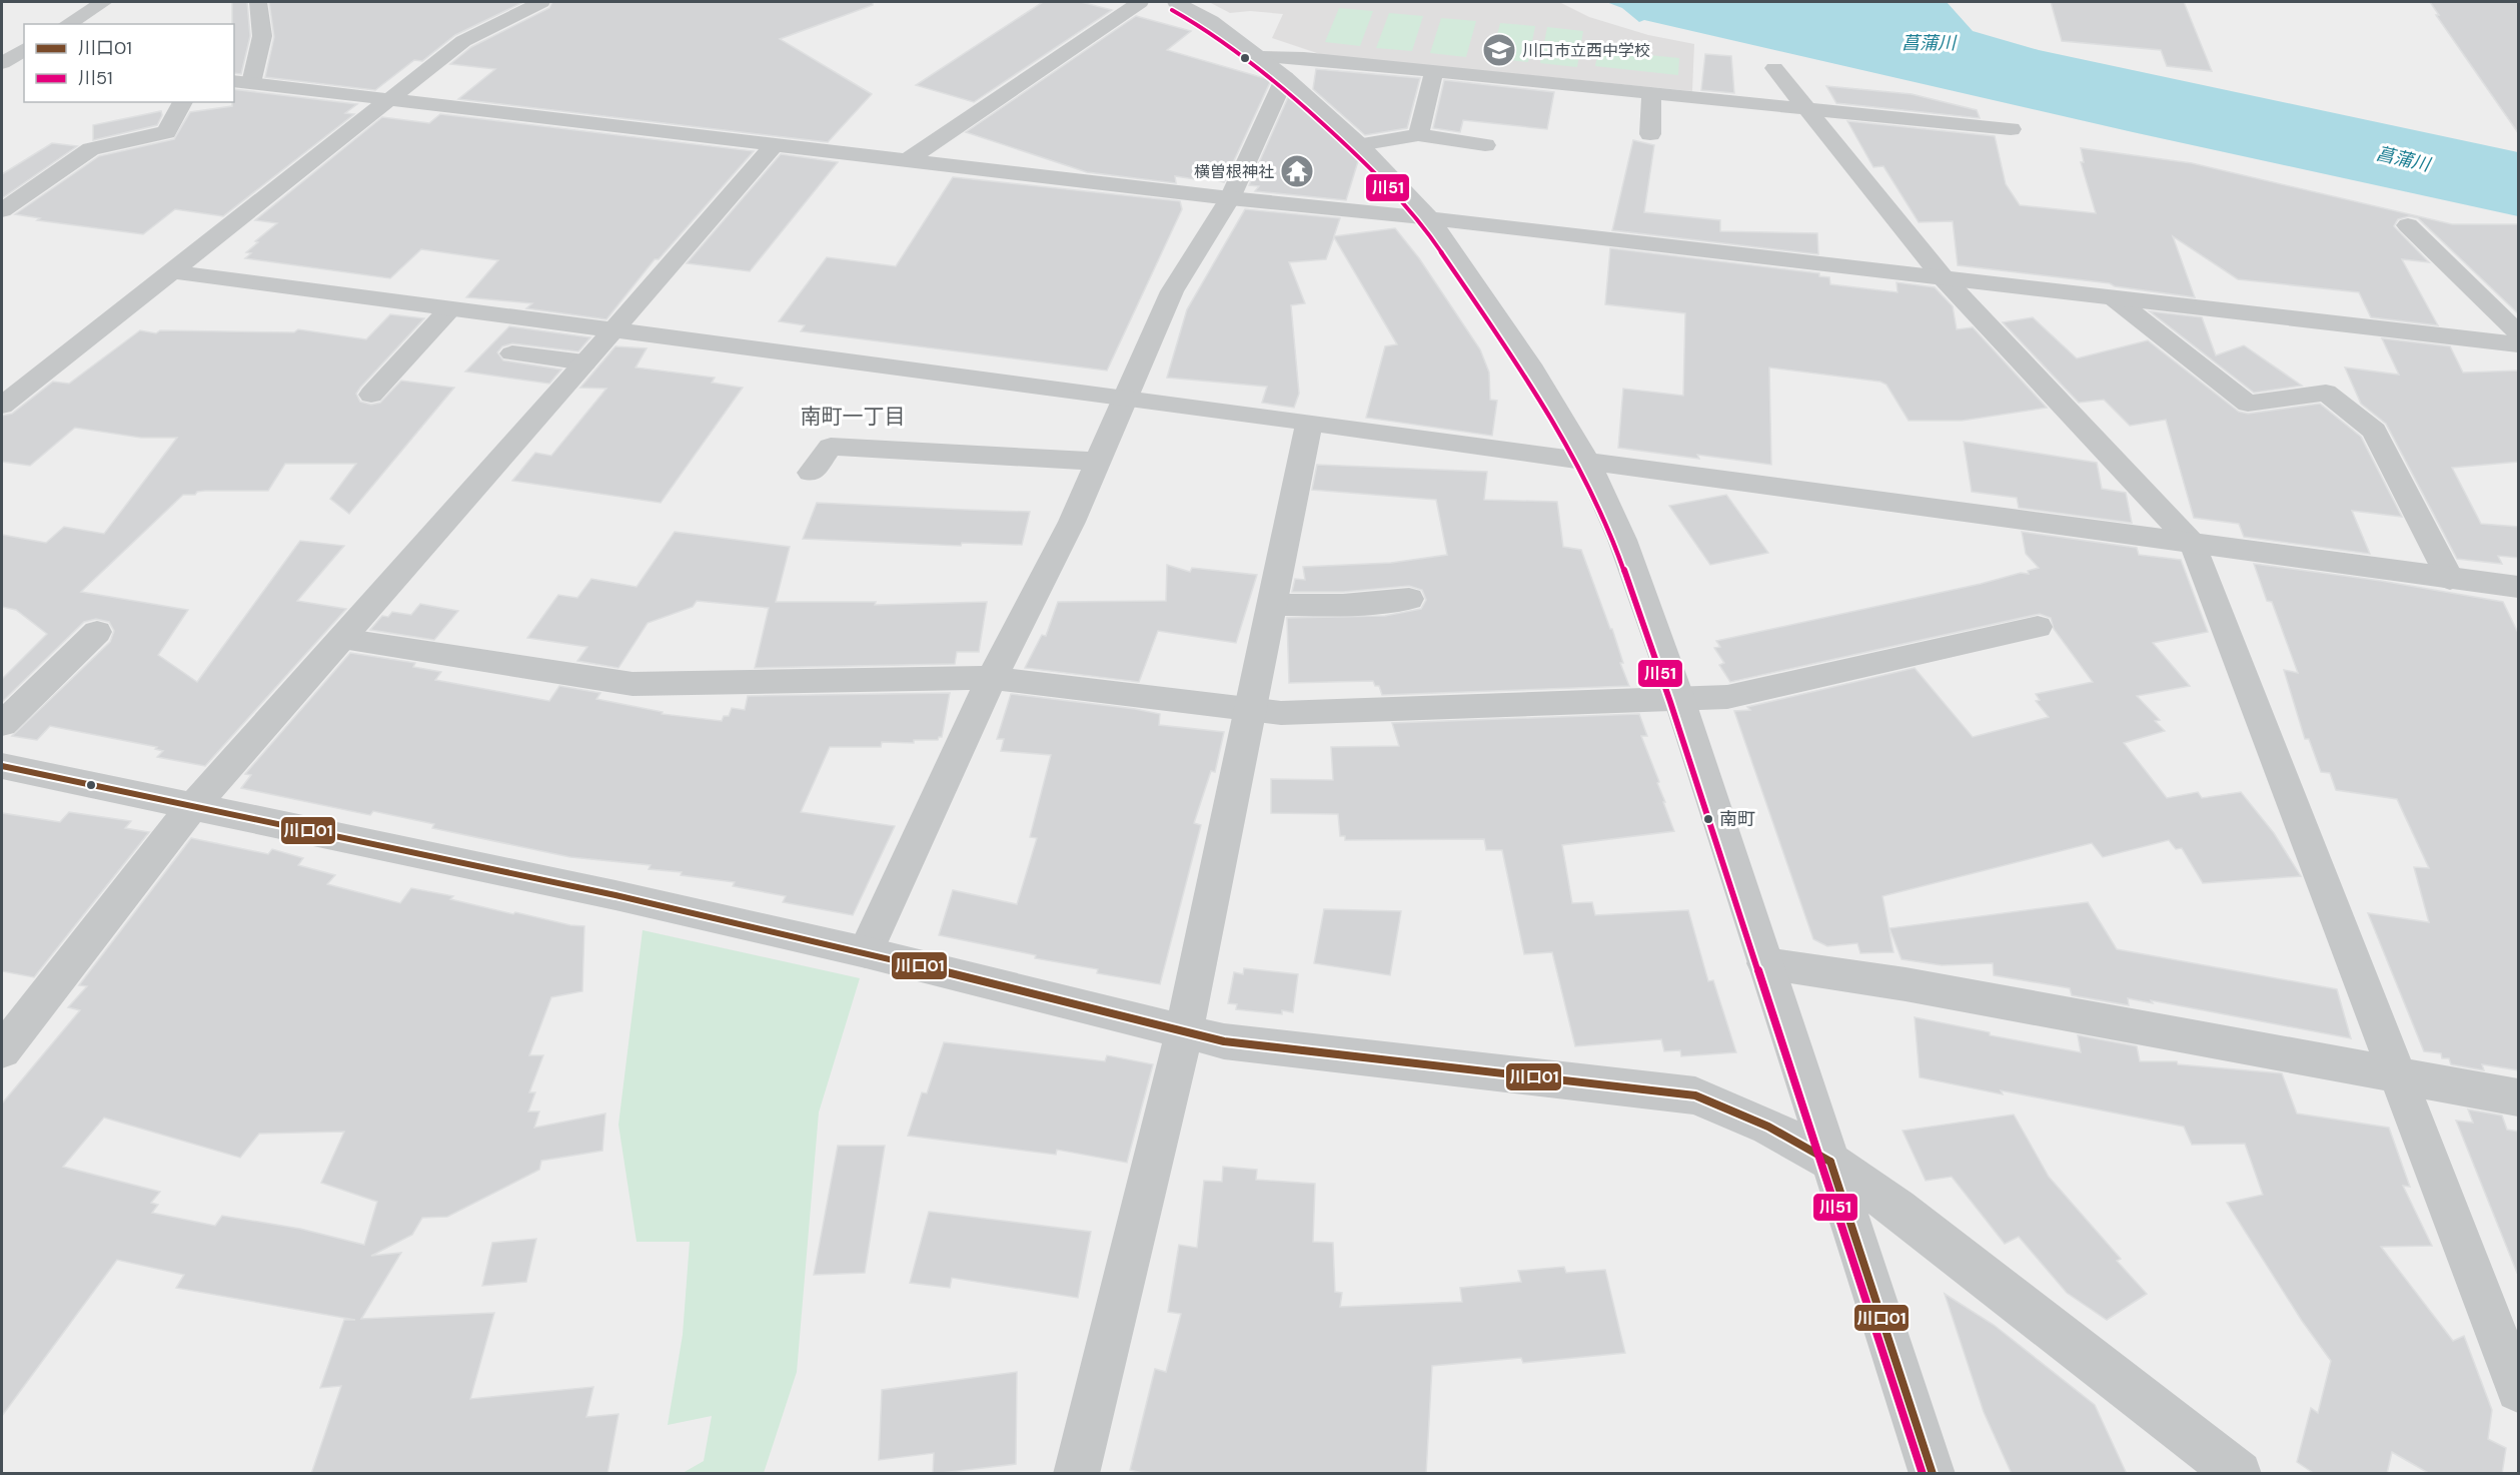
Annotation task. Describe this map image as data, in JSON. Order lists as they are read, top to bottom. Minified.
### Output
{"districts":["南町一丁目"],"water":["菖蒲川"],"places":{"school or university":["川口市立西中学校"],"temple":["横曽根神社"],"other":["南町"]},"lines":["transit line 川51","transit line 川口01"],"legend":["川口01","川51"]}
